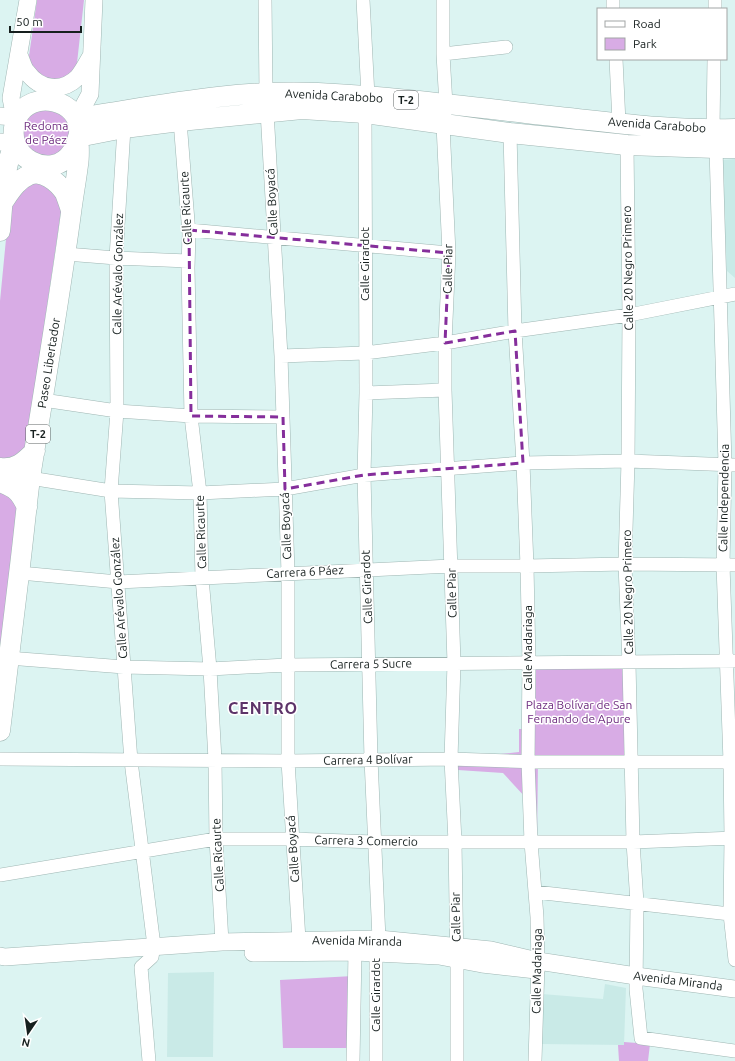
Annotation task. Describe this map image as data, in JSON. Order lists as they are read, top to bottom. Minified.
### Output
{"streets":{"highway":["Avenida Carabobo","T-2","Paseo Libertador"],"main road":["Avenida Miranda"],"street":["Calle Boyacá","Calle Ricaurte","Calle Girardot","Calle 20 Negro Primero","Calle Piar","Calle Arévalo González","Calle Independencia","Carrera 6 Páez","Calle Madariaga","Carrera 5 Sucre","Carrera 4 Bolívar","Carrera 3 Comercio"]},"crossings":[["Avenida Carabobo","Calle Boyacá"],["Avenida Carabobo","Calle Ricaurte"],["Avenida Carabobo","Calle Girardot"],["Avenida Carabobo","Calle 20 Negro Primero"],["Avenida Carabobo","Calle Piar"],["Avenida Carabobo","Calle Arévalo González"],["Avenida Carabobo","Paseo Libertador"],["Avenida Carabobo","Calle Independencia"],["Avenida Carabobo","Calle Madariaga"],["Calle Boyacá","Carrera 6 Páez"],["Calle Boyacá","Carrera 5 Sucre"],["Calle Boyacá","Carrera 4 Bolívar"],["Calle Boyacá","Carrera 3 Comercio"],["Calle Boyacá","Avenida Miranda"],["Calle Ricaurte","Carrera 6 Páez"],["Calle Ricaurte","Carrera 5 Sucre"],["Calle Ricaurte","Carrera 4 Bolívar"],["Calle Ricaurte","Carrera 3 Comercio"],["Calle Ricaurte","Avenida Miranda"],["Calle Girardot","Carrera 6 Páez"],["Calle Girardot","Carrera 5 Sucre"],["Calle Girardot","Carrera 4 Bolívar"],["Calle Girardot","Carrera 3 Comercio"],["Calle Girardot","Avenida Miranda"],["Calle 20 Negro Primero","Carrera 6 Páez"],["Calle 20 Negro Primero","Carrera 5 Sucre"],["Calle 20 Negro Primero","Carrera 4 Bolívar"],["Calle 20 Negro Primero","Carrera 3 Comercio"],["Calle 20 Negro Primero","Avenida Miranda"],["Calle Piar","Carrera 6 Páez"],["Calle Piar","Carrera 5 Sucre"],["Calle Piar","Carrera 4 Bolívar"],["Calle Piar","Carrera 3 Comercio"],["Calle Piar","Avenida Miranda"],["Calle Arévalo González","Carrera 6 Páez"],["Calle Arévalo González","Carrera 5 Sucre"],["Calle Arévalo González","Carrera 4 Bolívar"],["Calle Arévalo González","Carrera 3 Comercio"],["Calle Arévalo González","Avenida Miranda"],["Paseo Libertador","Carrera 6 Páez"],["Paseo Libertador","Carrera 5 Sucre"],["Calle Independencia","Carrera 6 Páez"],["Calle Independencia","Carrera 5 Sucre"],["Calle Independencia","Carrera 4 Bolívar"],["Calle Independencia","Carrera 3 Comercio"],["Carrera 6 Páez","Calle Madariaga"],["Calle Madariaga","Carrera 5 Sucre"],["Calle Madariaga","Carrera 4 Bolívar"],["Calle Madariaga","Carrera 3 Comercio"],["Calle Madariaga","Avenida Miranda"]],"districts":["CENTRO"],"parks":["Redoma de Páez","Plaza Bolívar de San Fernando de Apure"],"legend":["Road","Park"],"scale_bar":"50 m","north":"bottom"}
